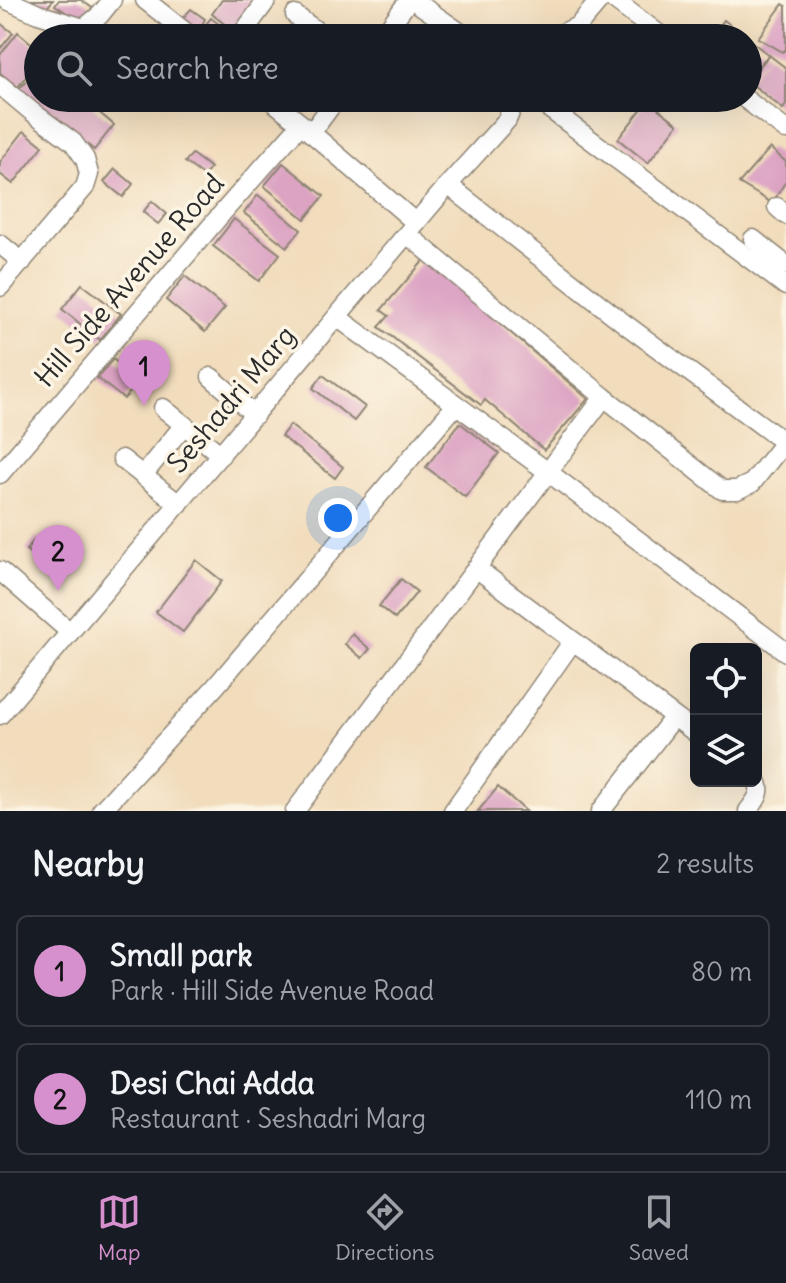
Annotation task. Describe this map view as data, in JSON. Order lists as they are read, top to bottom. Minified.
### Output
{"streets":{"street":["Hill Side Avenue Road","Seshadri Marg"]},"page":{"search":"Search here","pins":["1","2"],"heading":["Nearby","2 results"],"list":[{"mark":"1","name":"Small park","note":"Park · Hill Side Avenue Road","value":"80 m"},{"mark":"2","name":"Desi Chai Adda","note":"Restaurant · Seshadri Marg","value":"110 m"}],"nav":["Map","Directions","Saved"]}}
